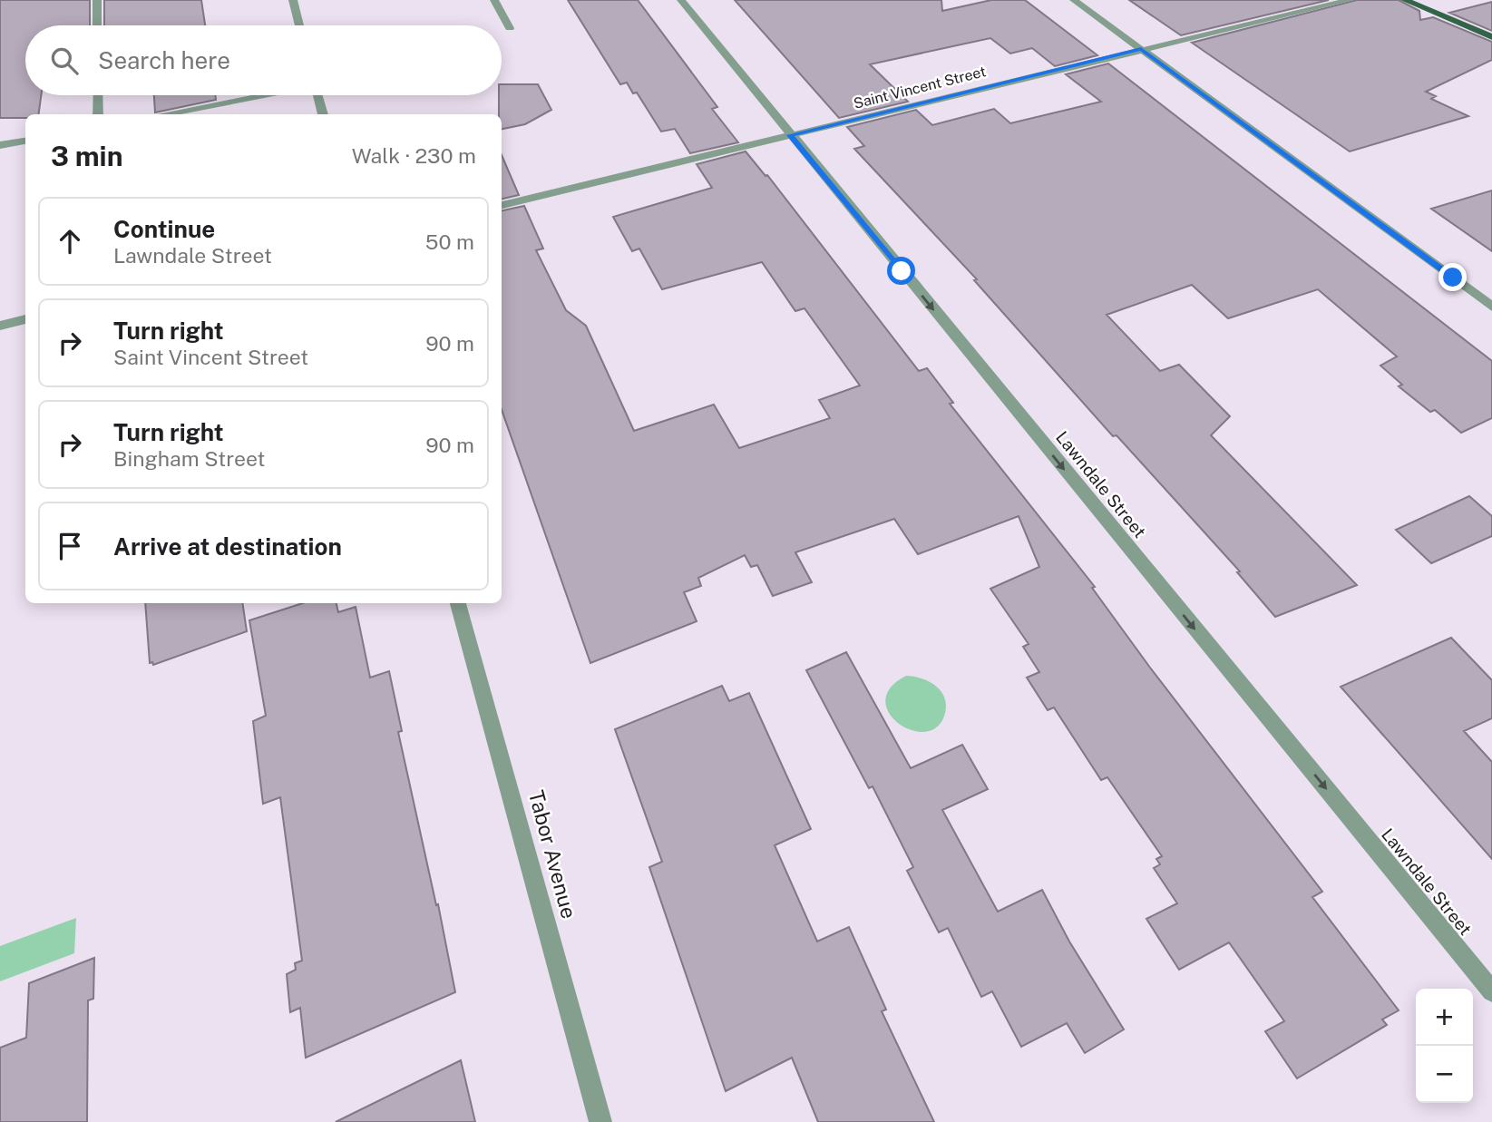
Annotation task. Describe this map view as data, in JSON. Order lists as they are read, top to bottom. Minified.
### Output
{"streets":{"street":["Saint Vincent Street","Lawndale Street","Tabor Avenue"]},"crossings":[["Saint Vincent Street","Lawndale Street"]],"one_way":["Lawndale Street"],"page":{"search":"Search here","heading":["3 min","Walk · 230 m"],"list":[["Continue","Lawndale Street","50 m"],["Turn right","Saint Vincent Street","90 m"],["Turn right","Bingham Street","90 m"],"Arrive at destination"],"map_buttons":["+","−"]}}
